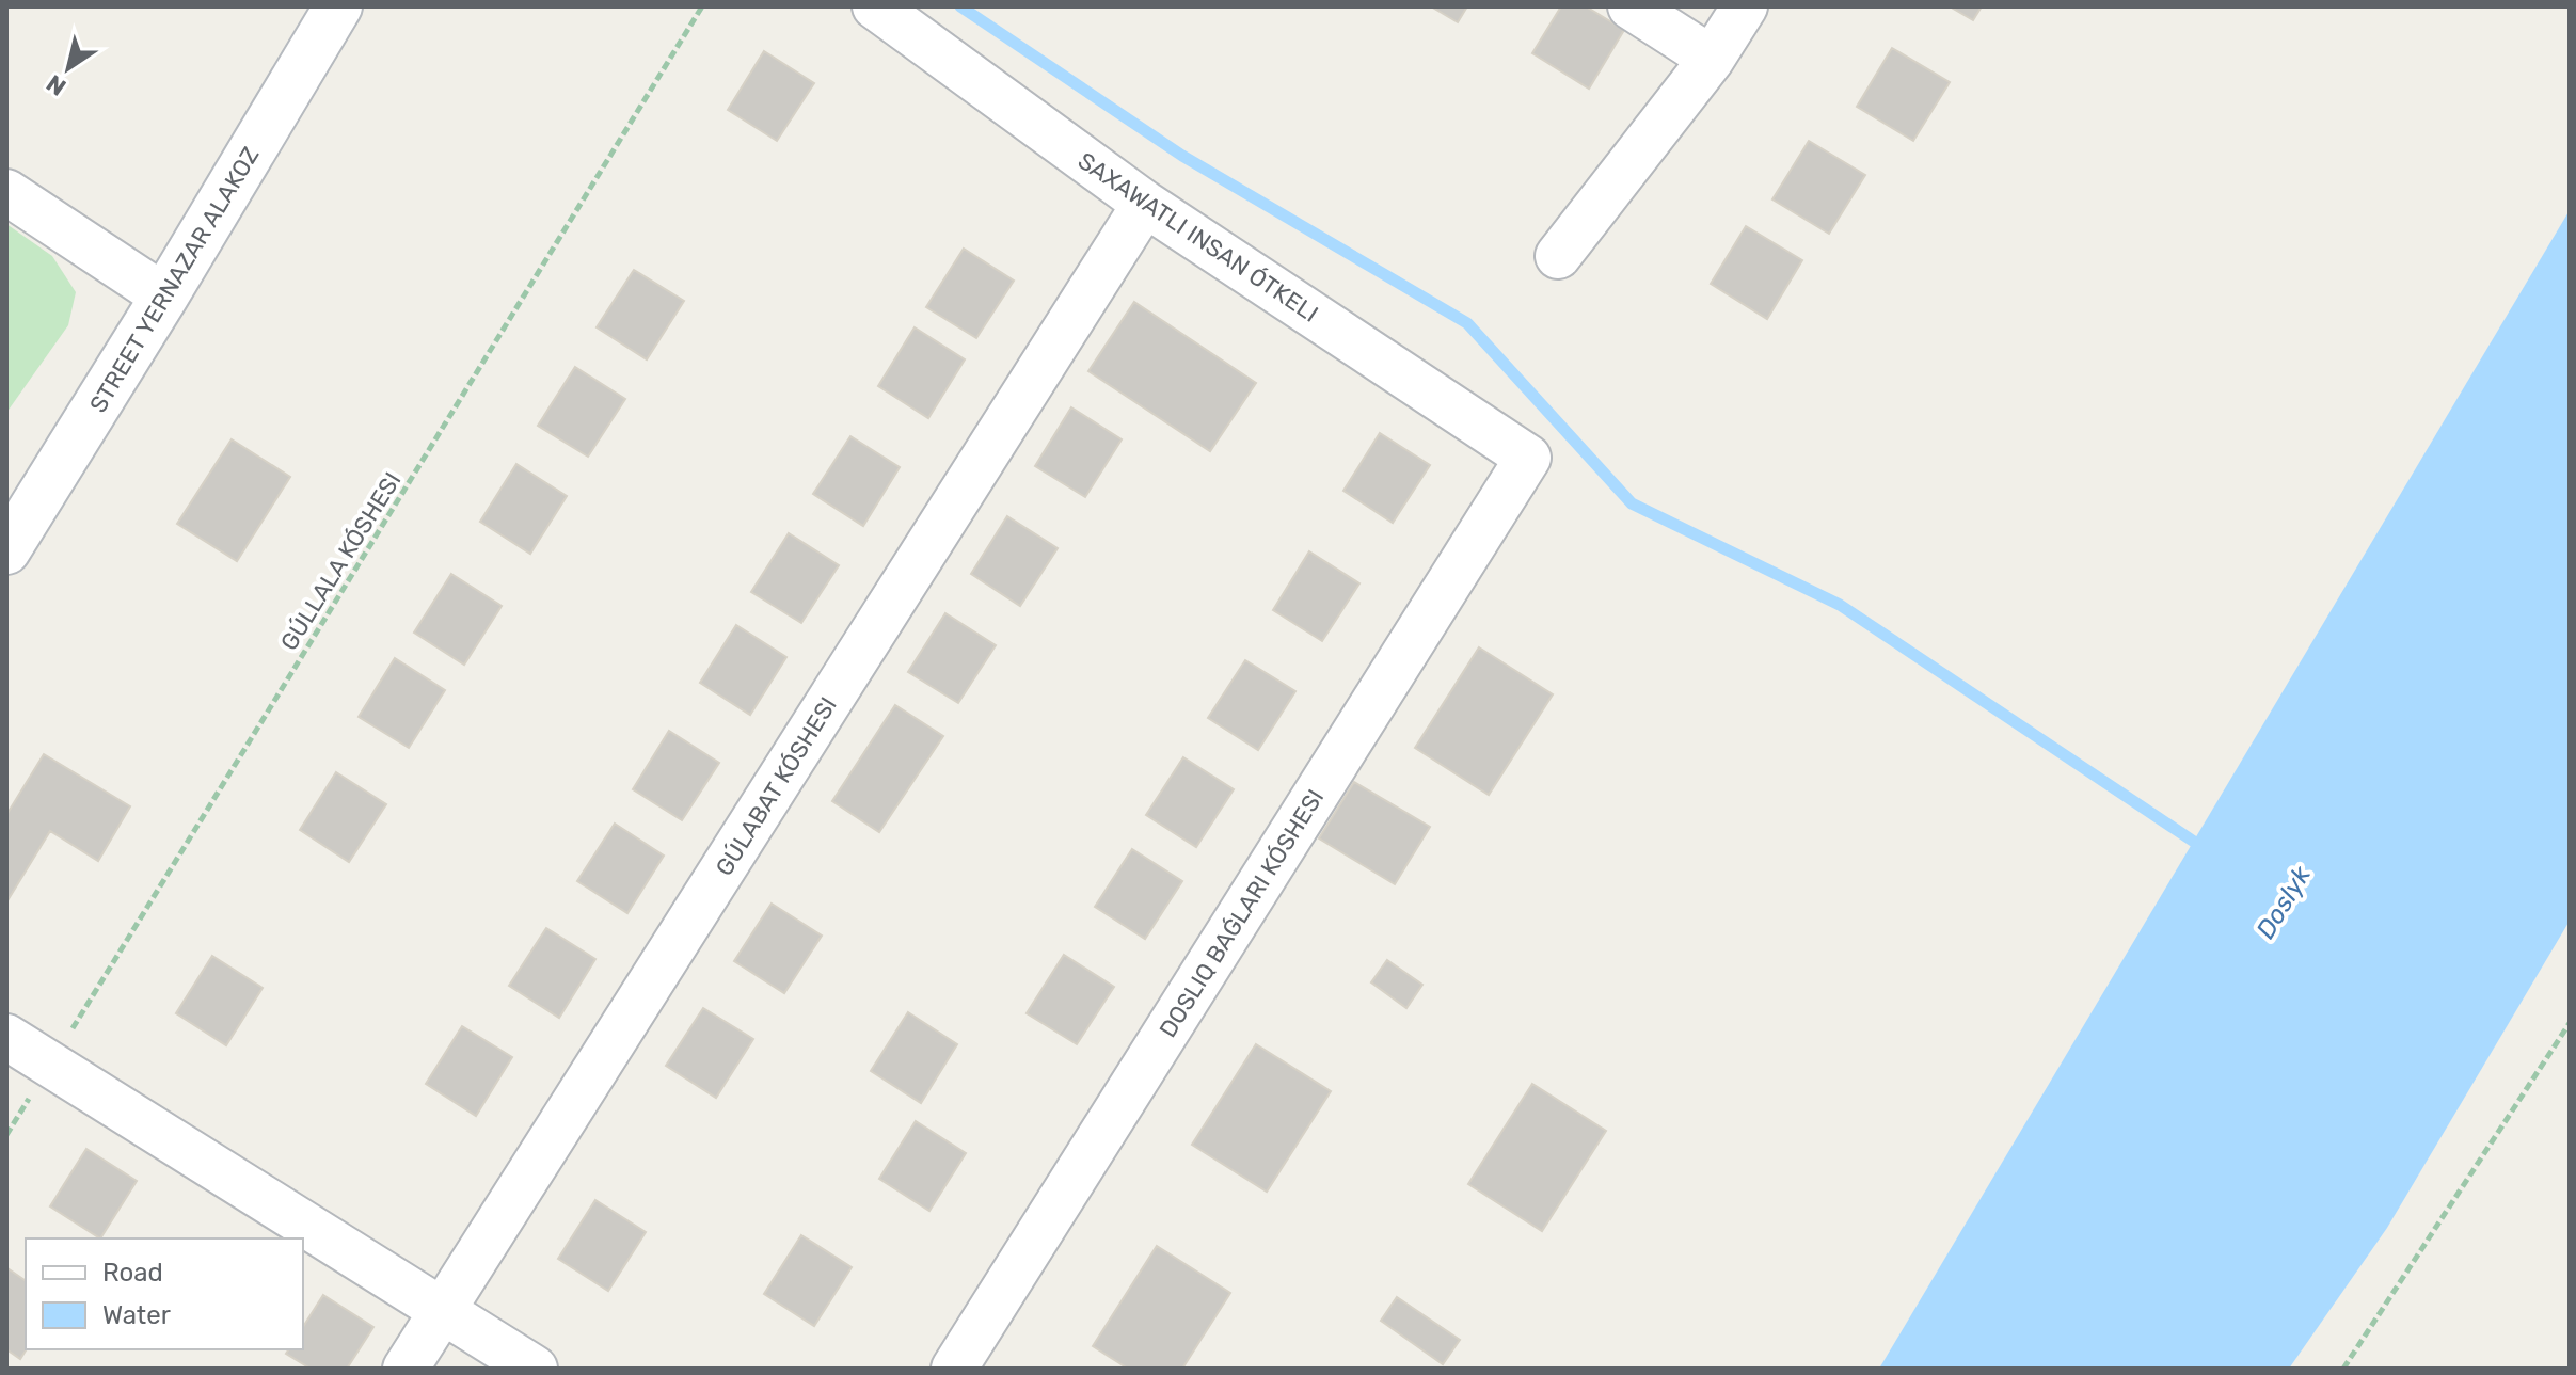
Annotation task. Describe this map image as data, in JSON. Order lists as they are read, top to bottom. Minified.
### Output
{"streets":{"main road":["STREET YERNAZAR ALAKOZ"],"street":["GÚLABAT KÓSHESI"],"path":["GÚLLALA KÓSHESI"]},"water":["Doslyk"],"legend":["Road","Water"],"north":"bottom left"}
